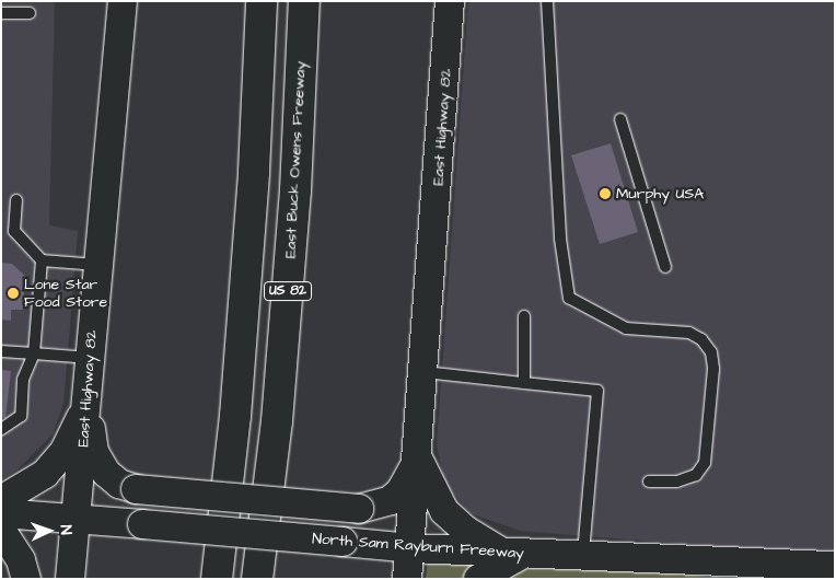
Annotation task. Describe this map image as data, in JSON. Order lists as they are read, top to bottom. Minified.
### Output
{"streets":{"highway":["East Buck Owens Freeway","US 82"],"main road":["East Highway 82","North Sam Rayburn Freeway"]},"crossings":[["East Highway 82","North Sam Rayburn Freeway"]],"places":["Murphy USA","Lone Star Food Store"],"north":"right"}
